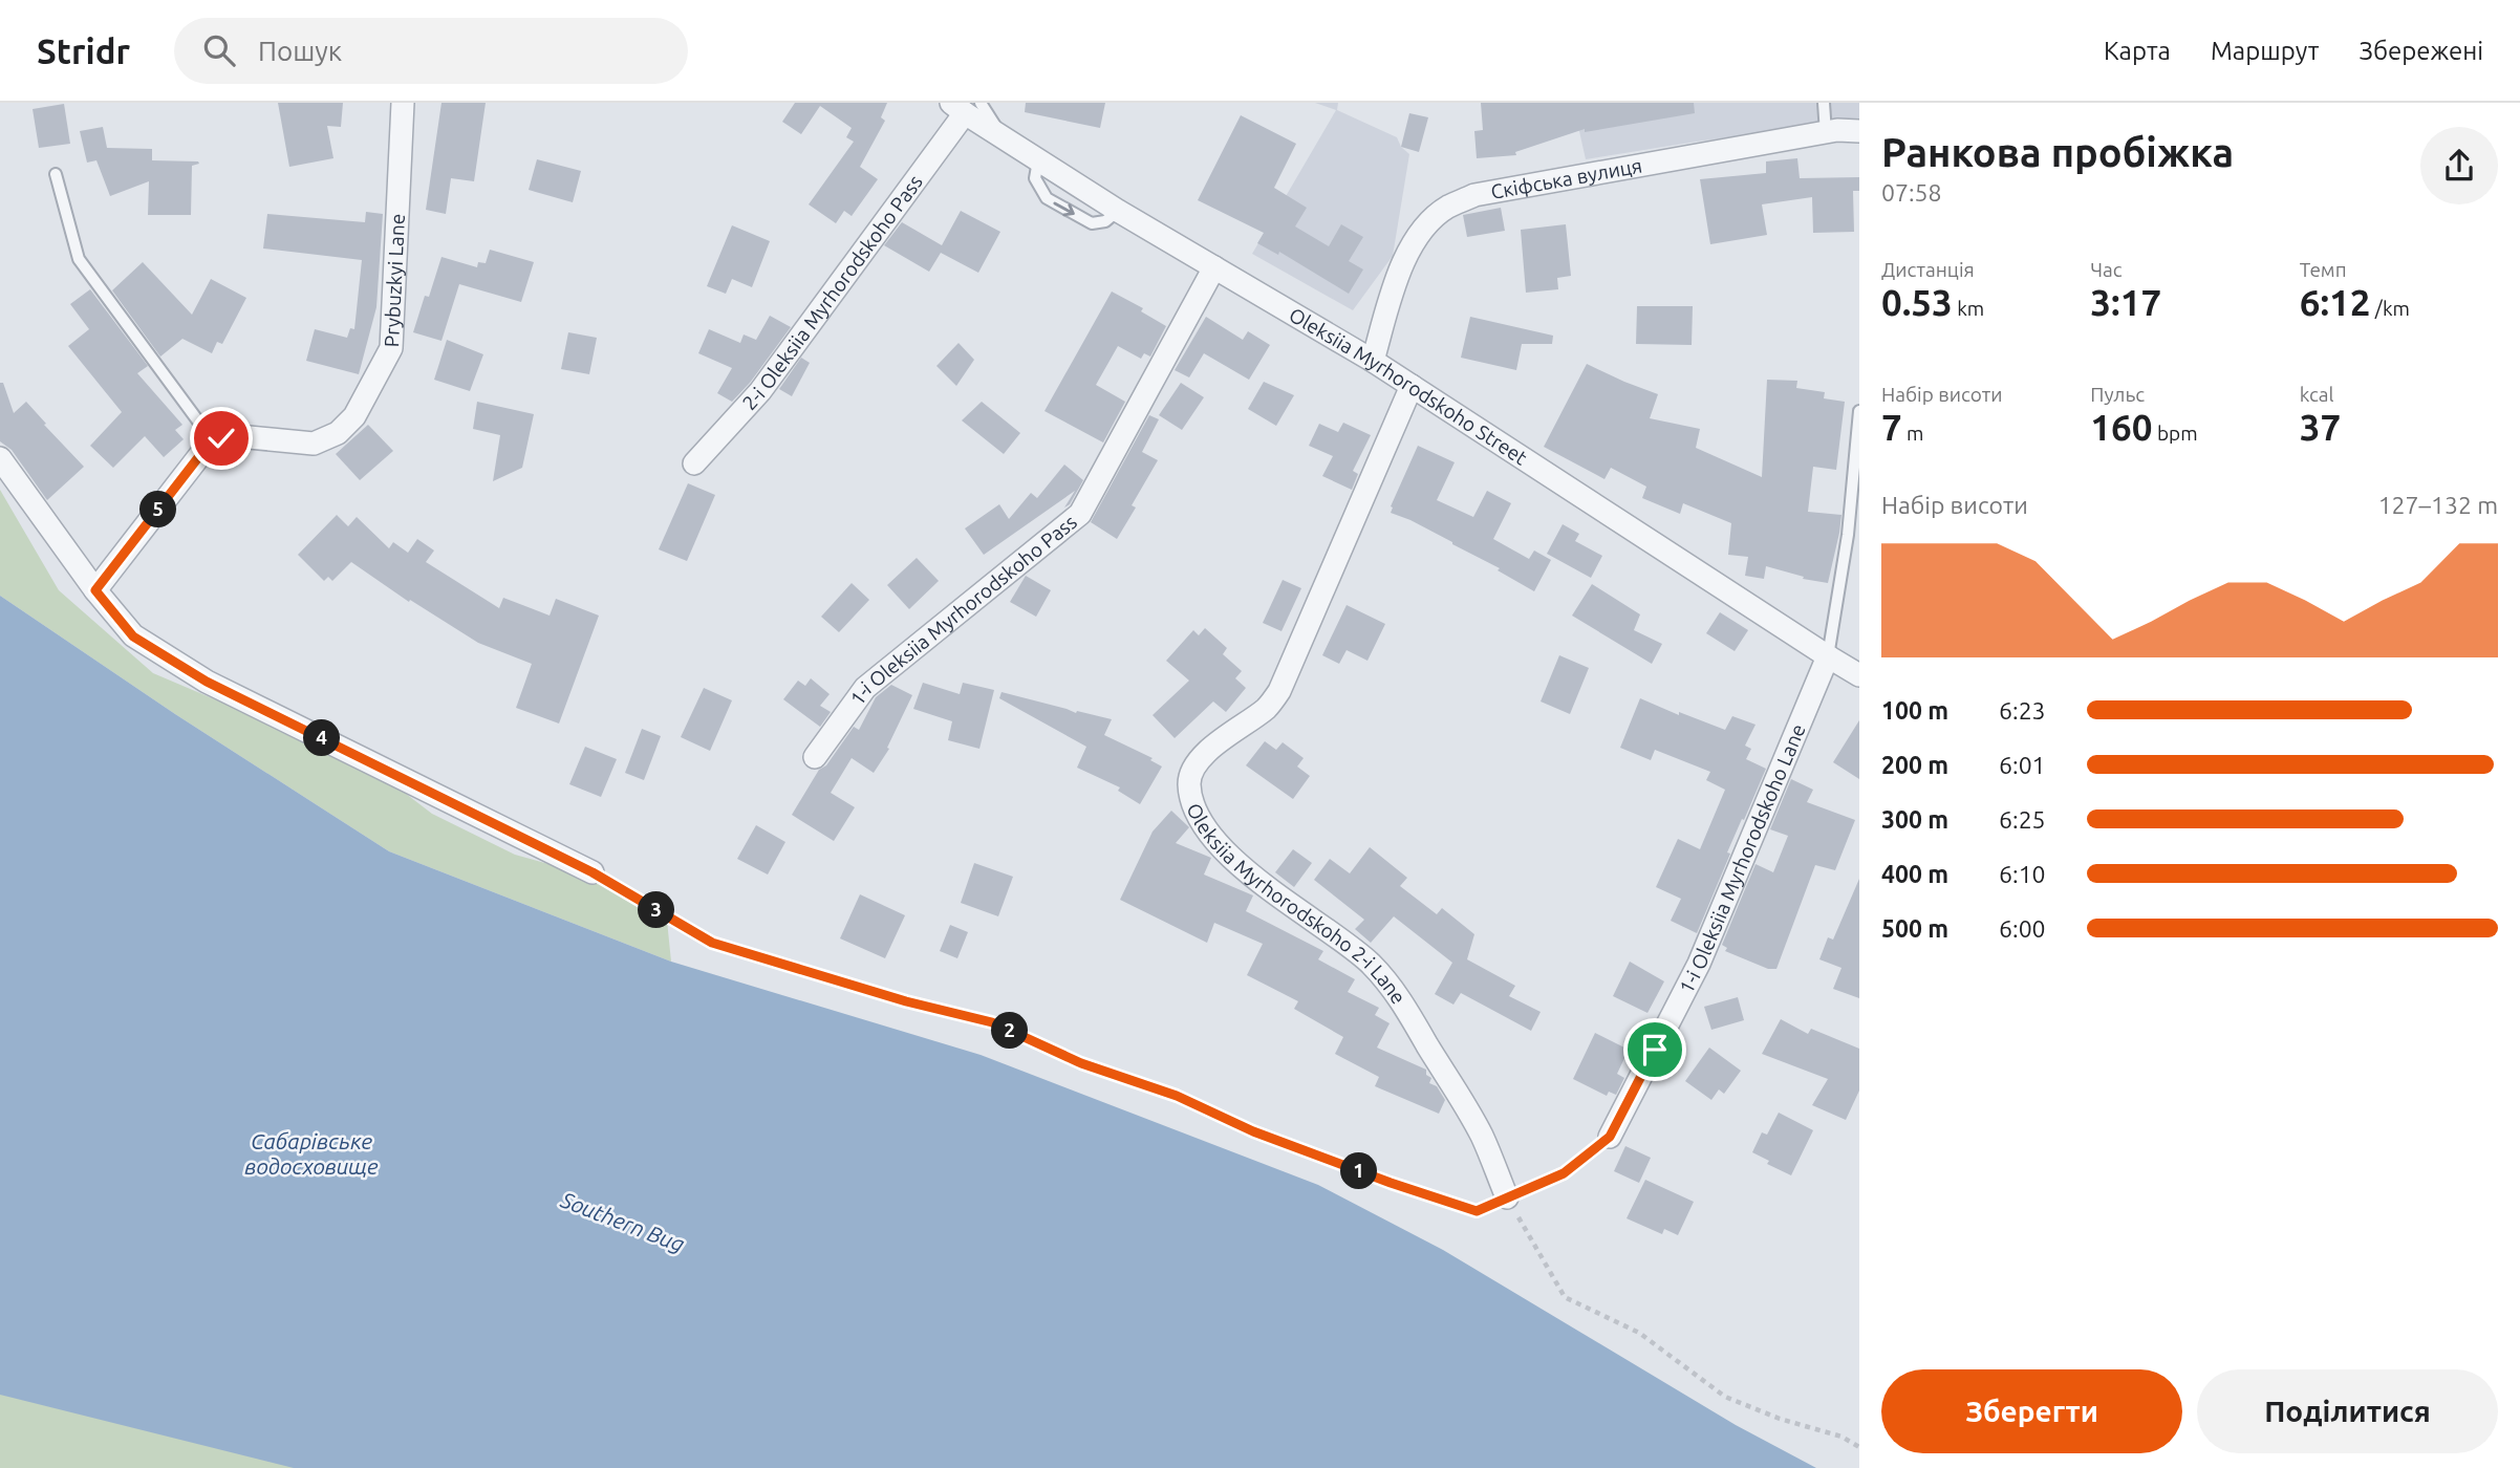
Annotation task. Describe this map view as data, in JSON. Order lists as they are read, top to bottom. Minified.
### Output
{"streets":{"street":["Скіфська вулиця","Prybuzkyi Lane","2-i Oleksiia Myrhorodskoho Pass","Oleksiia Myrhorodskoho Street","1-i Oleksiia Myrhorodskoho Pass","1-i Oleksiia Myrhorodskoho Lane","Oleksiia Myrhorodskoho 2-i Lane"]},"crossings":[["Скіфська вулиця","Oleksiia Myrhorodskoho Street"],["2-i Oleksiia Myrhorodskoho Pass","Oleksiia Myrhorodskoho Street"],["Oleksiia Myrhorodskoho Street","1-i Oleksiia Myrhorodskoho Pass"],["Oleksiia Myrhorodskoho Street","1-i Oleksiia Myrhorodskoho Lane"],["Oleksiia Myrhorodskoho Street","Oleksiia Myrhorodskoho 2-i Lane"]],"water":["Сабарівське водосховище","Southern Bug"],"page":{"header":"Stridr","search":"Пошук","nav":["Карта","Маршрут","Збережені"],"heading":["Ранкова пробіжка","07:58"],"stats":[["Дистанція","0.53 km"],["Час","3:17"],["Темп","6:12 /km"],["Набір висоти","7 m"],["Пульс","160 bpm"],["kcal","37"]],"chart":["Набір висоти","127–132 m"],"pins":["5","4","3","2","1"],"list":[{"name":"100 m","note":"6:23"},{"name":"200 m","note":"6:01"},{"name":"300 m","note":"6:25"},{"name":"400 m","note":"6:10"},{"name":"500 m","note":"6:00"}],"buttons":["Зберегти","Поділитися"]}}
